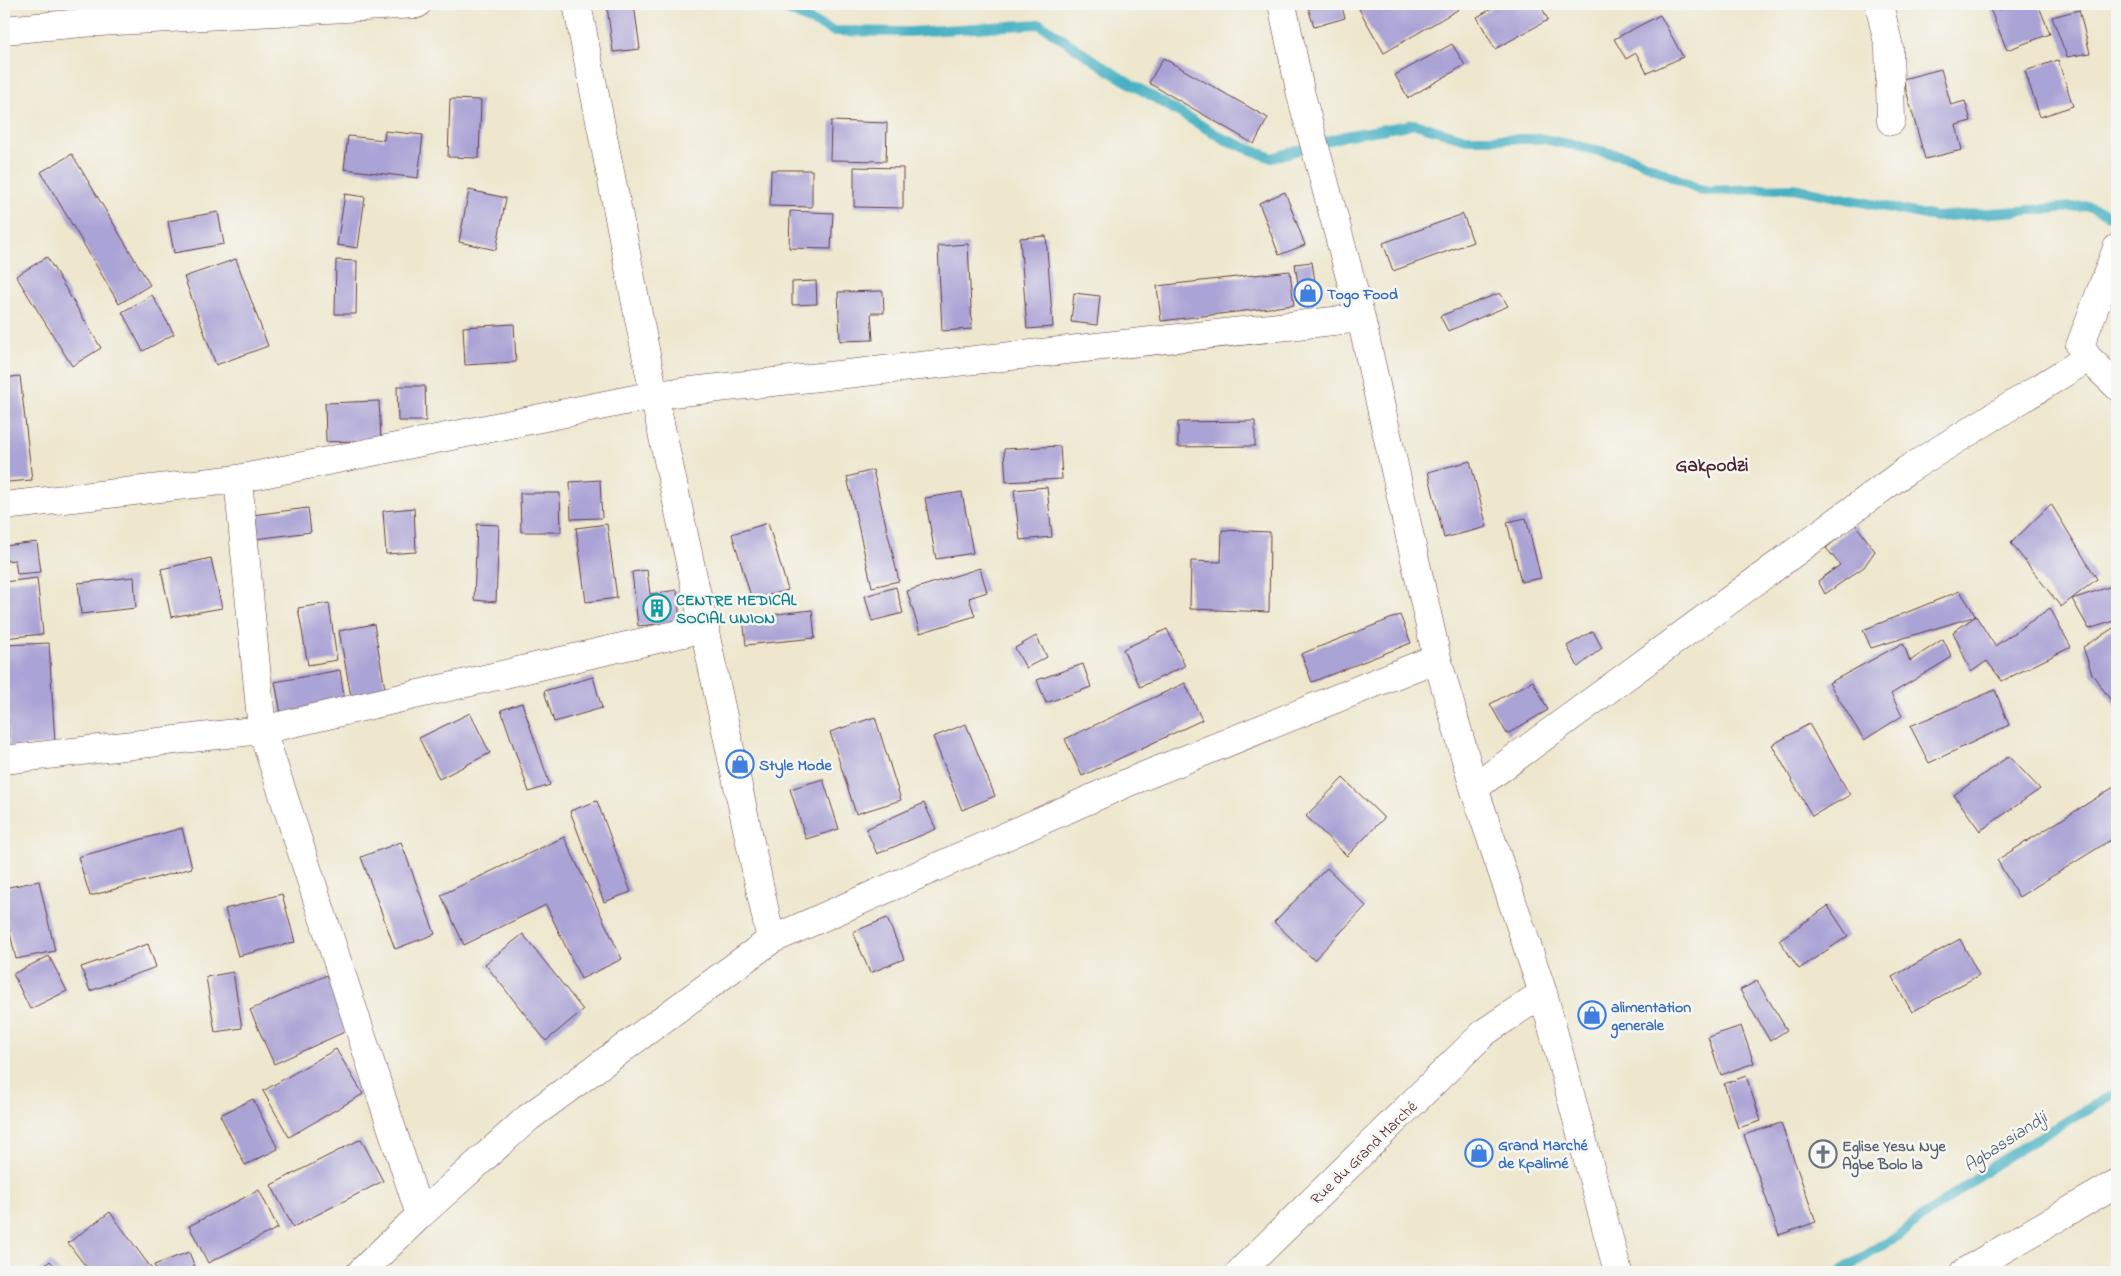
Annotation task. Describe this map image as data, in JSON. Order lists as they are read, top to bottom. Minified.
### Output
{"streets":{"street":["Rue du Grand Marché"]},"districts":["Gakpodzi"],"water":["Agbassiandji"],"places":{"shop":["Togo Food","Style Mode","alimentation generale","Grand Marché de Kpalimé"],"building":["CENTRE MEDICAL SOCIAL UNION"],"church":["Eglise Yesu Nye Agbe Bolo la"]}}
